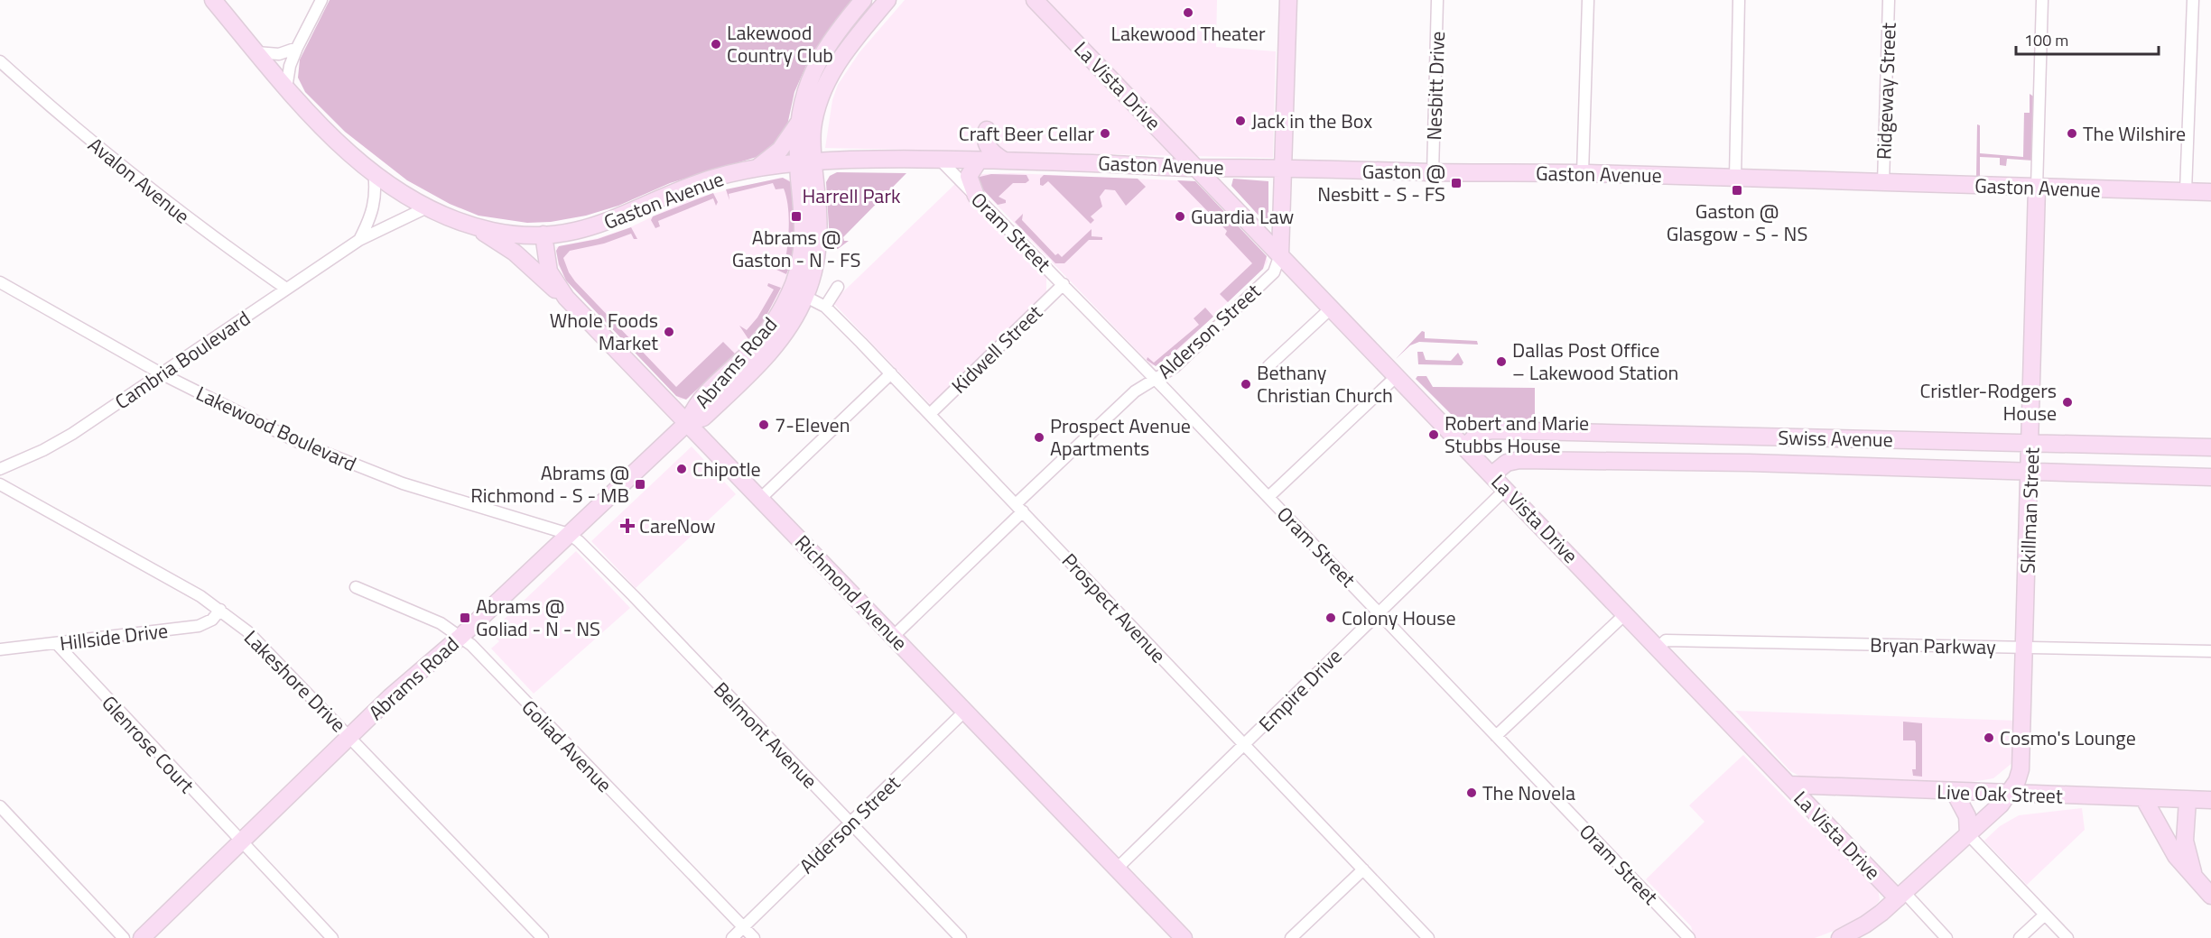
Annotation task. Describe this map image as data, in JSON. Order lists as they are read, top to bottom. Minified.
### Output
{"streets":{"street":["La Vista Drive","Nesbitt Drive","Ridgeway Street","Gaston Avenue","Avalon Avenue","Oram Street","Alderson Street","Kidwell Street","Cambria Boulevard","Abrams Road","Lakewood Boulevard","Swiss Avenue","Skillman Street","Richmond Avenue","Prospect Avenue","Hillside Drive","Bryan Parkway","Lakeshore Drive","Empire Drive","Belmont Avenue","Glenrose Court","Goliad Avenue","Live Oak Street"]},"crossings":[["La Vista Drive","Gaston Avenue"],["La Vista Drive","Alderson Street"],["La Vista Drive","Swiss Avenue"],["La Vista Drive","Skillman Street"],["La Vista Drive","Bryan Parkway"],["La Vista Drive","Empire Drive"],["La Vista Drive","Live Oak Street"],["Nesbitt Drive","Gaston Avenue"],["Ridgeway Street","Gaston Avenue"],["Gaston Avenue","Oram Street"],["Gaston Avenue","Alderson Street"],["Gaston Avenue","Cambria Boulevard"],["Gaston Avenue","Abrams Road"],["Gaston Avenue","Skillman Street"],["Gaston Avenue","Richmond Avenue"],["Avalon Avenue","Cambria Boulevard"],["Oram Street","Alderson Street"],["Oram Street","Kidwell Street"],["Oram Street","Empire Drive"],["Alderson Street","Richmond Avenue"],["Alderson Street","Prospect Avenue"],["Alderson Street","Belmont Avenue"],["Alderson Street","Goliad Avenue"],["Kidwell Street","Prospect Avenue"],["Cambria Boulevard","Lakewood Boulevard"],["Abrams Road","Lakewood Boulevard"],["Abrams Road","Richmond Avenue"],["Abrams Road","Prospect Avenue"],["Abrams Road","Lakeshore Drive"],["Abrams Road","Belmont Avenue"],["Abrams Road","Glenrose Court"],["Abrams Road","Goliad Avenue"],["Lakewood Boulevard","Belmont Avenue"],["Swiss Avenue","Skillman Street"],["Skillman Street","Bryan Parkway"],["Skillman Street","Live Oak Street"],["Richmond Avenue","Empire Drive"],["Prospect Avenue","Empire Drive"],["Hillside Drive","Lakeshore Drive"],["Hillside Drive","Glenrose Court"]],"parks":["Harrell Park"],"places":{"other":["Lakewood Theater","Lakewood Country Club","Jack in the Box","Craft Beer Cellar","The Wilshire","Guardia Law","Whole Foods Market","Dallas Post Office – Lakewood Station","Bethany Christian Church","Cristler-Rodgers House","7-Eleven","Robert and Marie Stubbs House","Prospect Avenue Apartments","Chipotle","Colony House","Cosmo's Lounge","The Novela"],"transit":["Gaston @ Nesbitt - S - FS","Gaston @ Glasgow - S - NS","Abrams @ Gaston - N - FS","Abrams @ Richmond - S - MB","Abrams @ Goliad - N - NS"],"health":["CareNow"]},"scale_bar":"100 m"}
